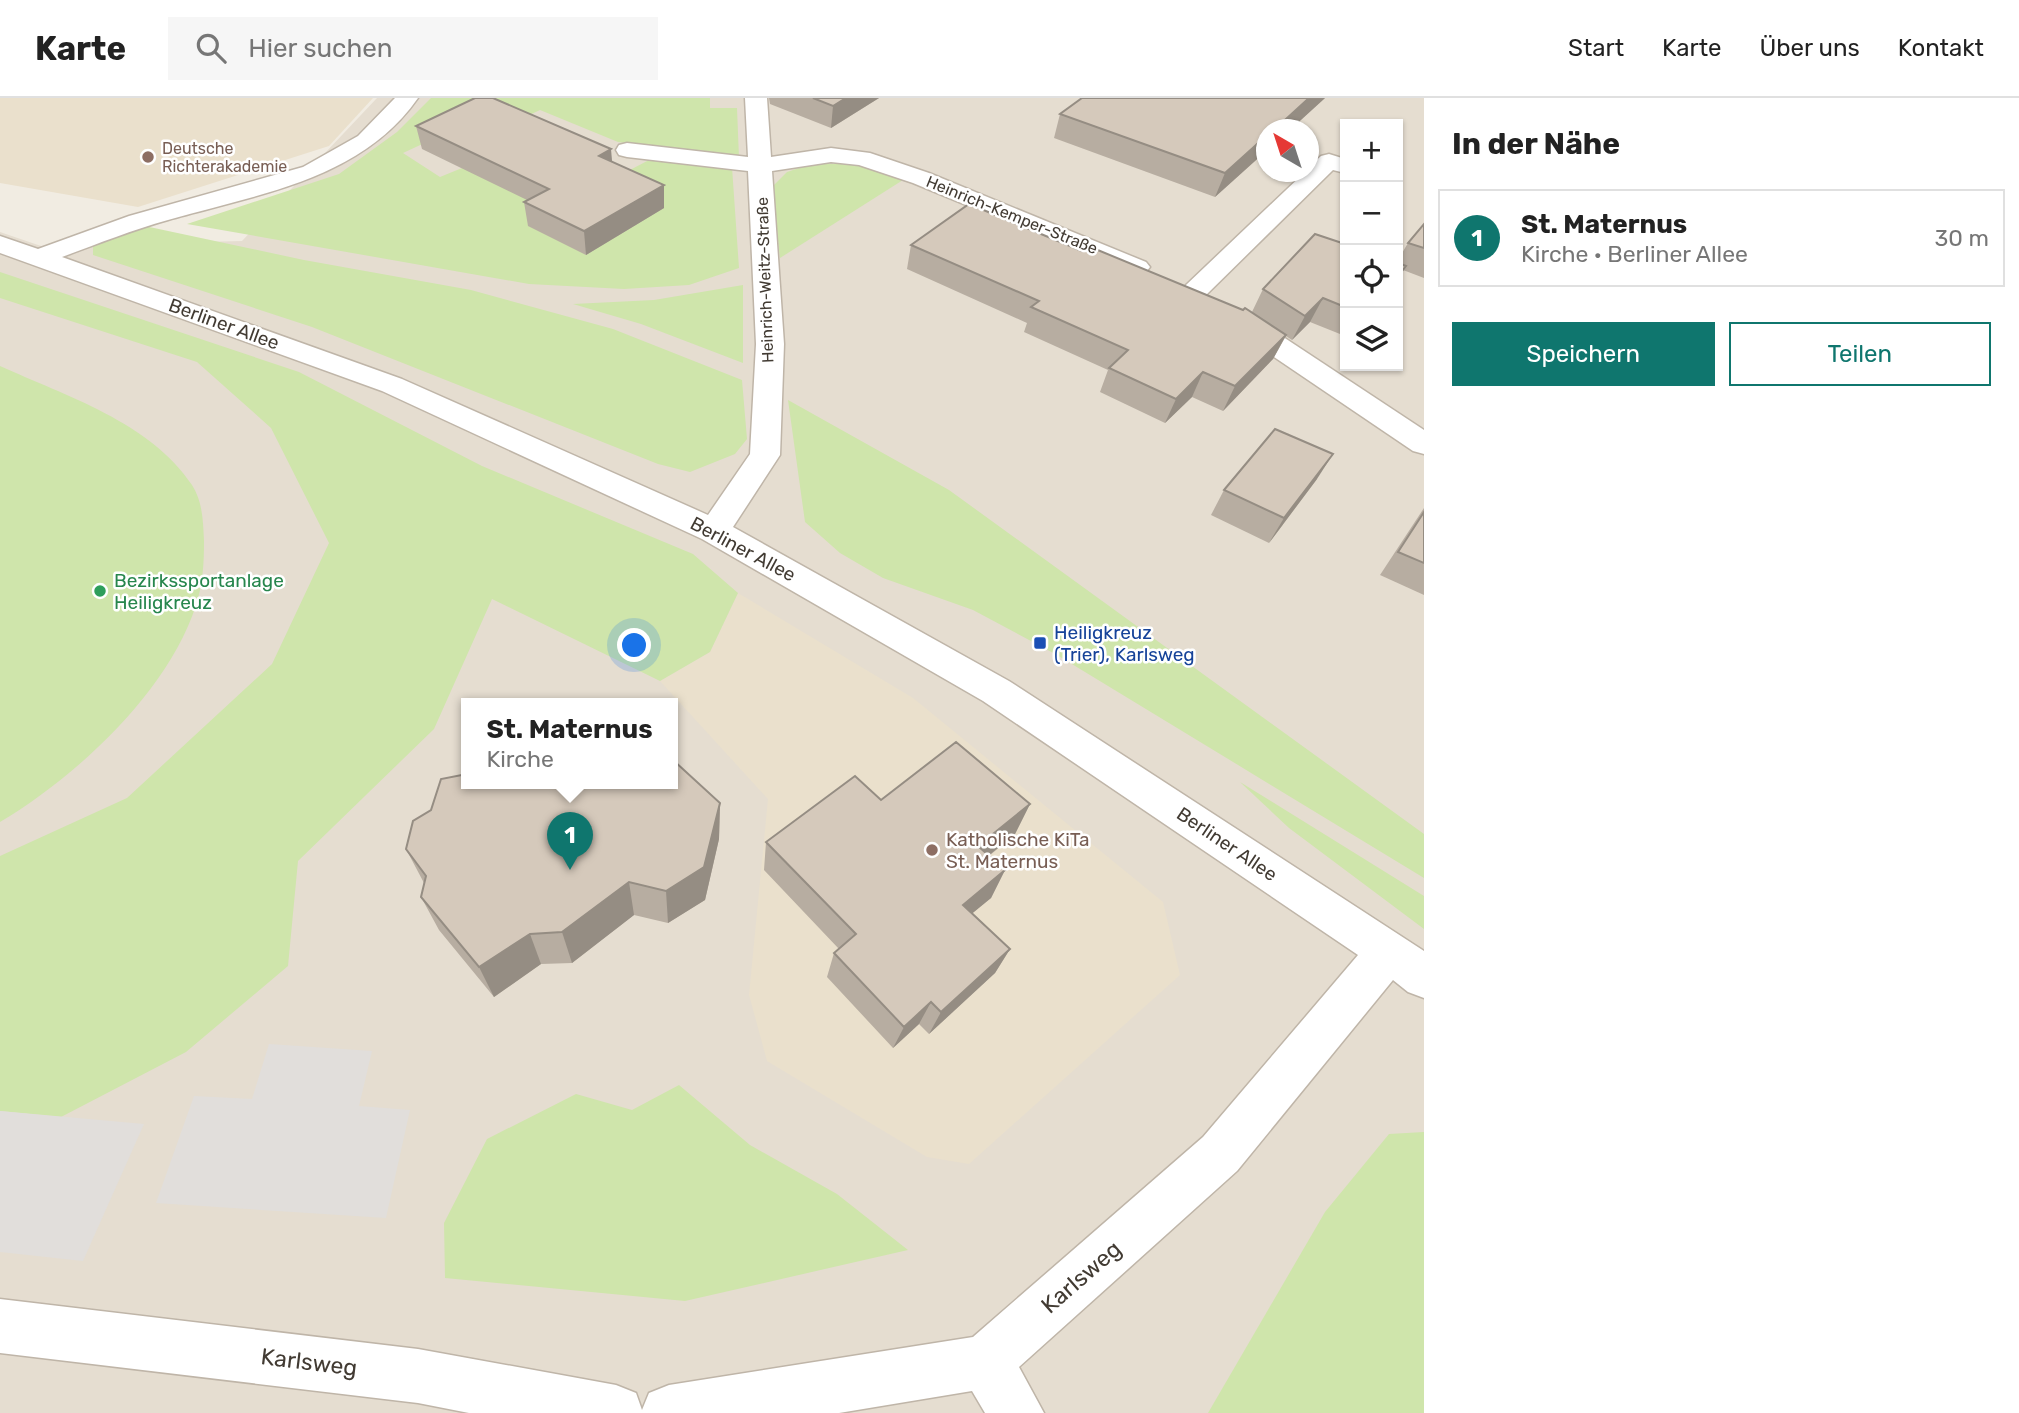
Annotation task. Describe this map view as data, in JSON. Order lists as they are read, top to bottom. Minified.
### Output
{"streets":{"street":["Heinrich-Kemper-Straße","Heinrich-Weitz-Straße","Berliner Allee","Karlsweg"]},"crossings":[["Heinrich-Kemper-Straße","Heinrich-Weitz-Straße"],["Heinrich-Weitz-Straße","Berliner Allee"],["Berliner Allee","Karlsweg"]],"places":{"other":["Deutsche Richterakademie","Bezirkssportanlage Heiligkreuz","Katholische KiTa St. Maternus"],"transit":["Heiligkreuz (Trier), Karlsweg"]},"north":"top left","page":{"header":"Karte","search":"Hier suchen","nav":["Start","Karte","Über uns","Kontakt"],"heading":"In der Nähe","map_buttons":["+","−"],"list":[{"mark":"1","name":"St. Maternus","note":"Kirche · Berliner Allee","value":"30 m"}],"buttons":["Speichern","Teilen"],"popup":["St. Maternus","Kirche"],"pins":"1"}}
